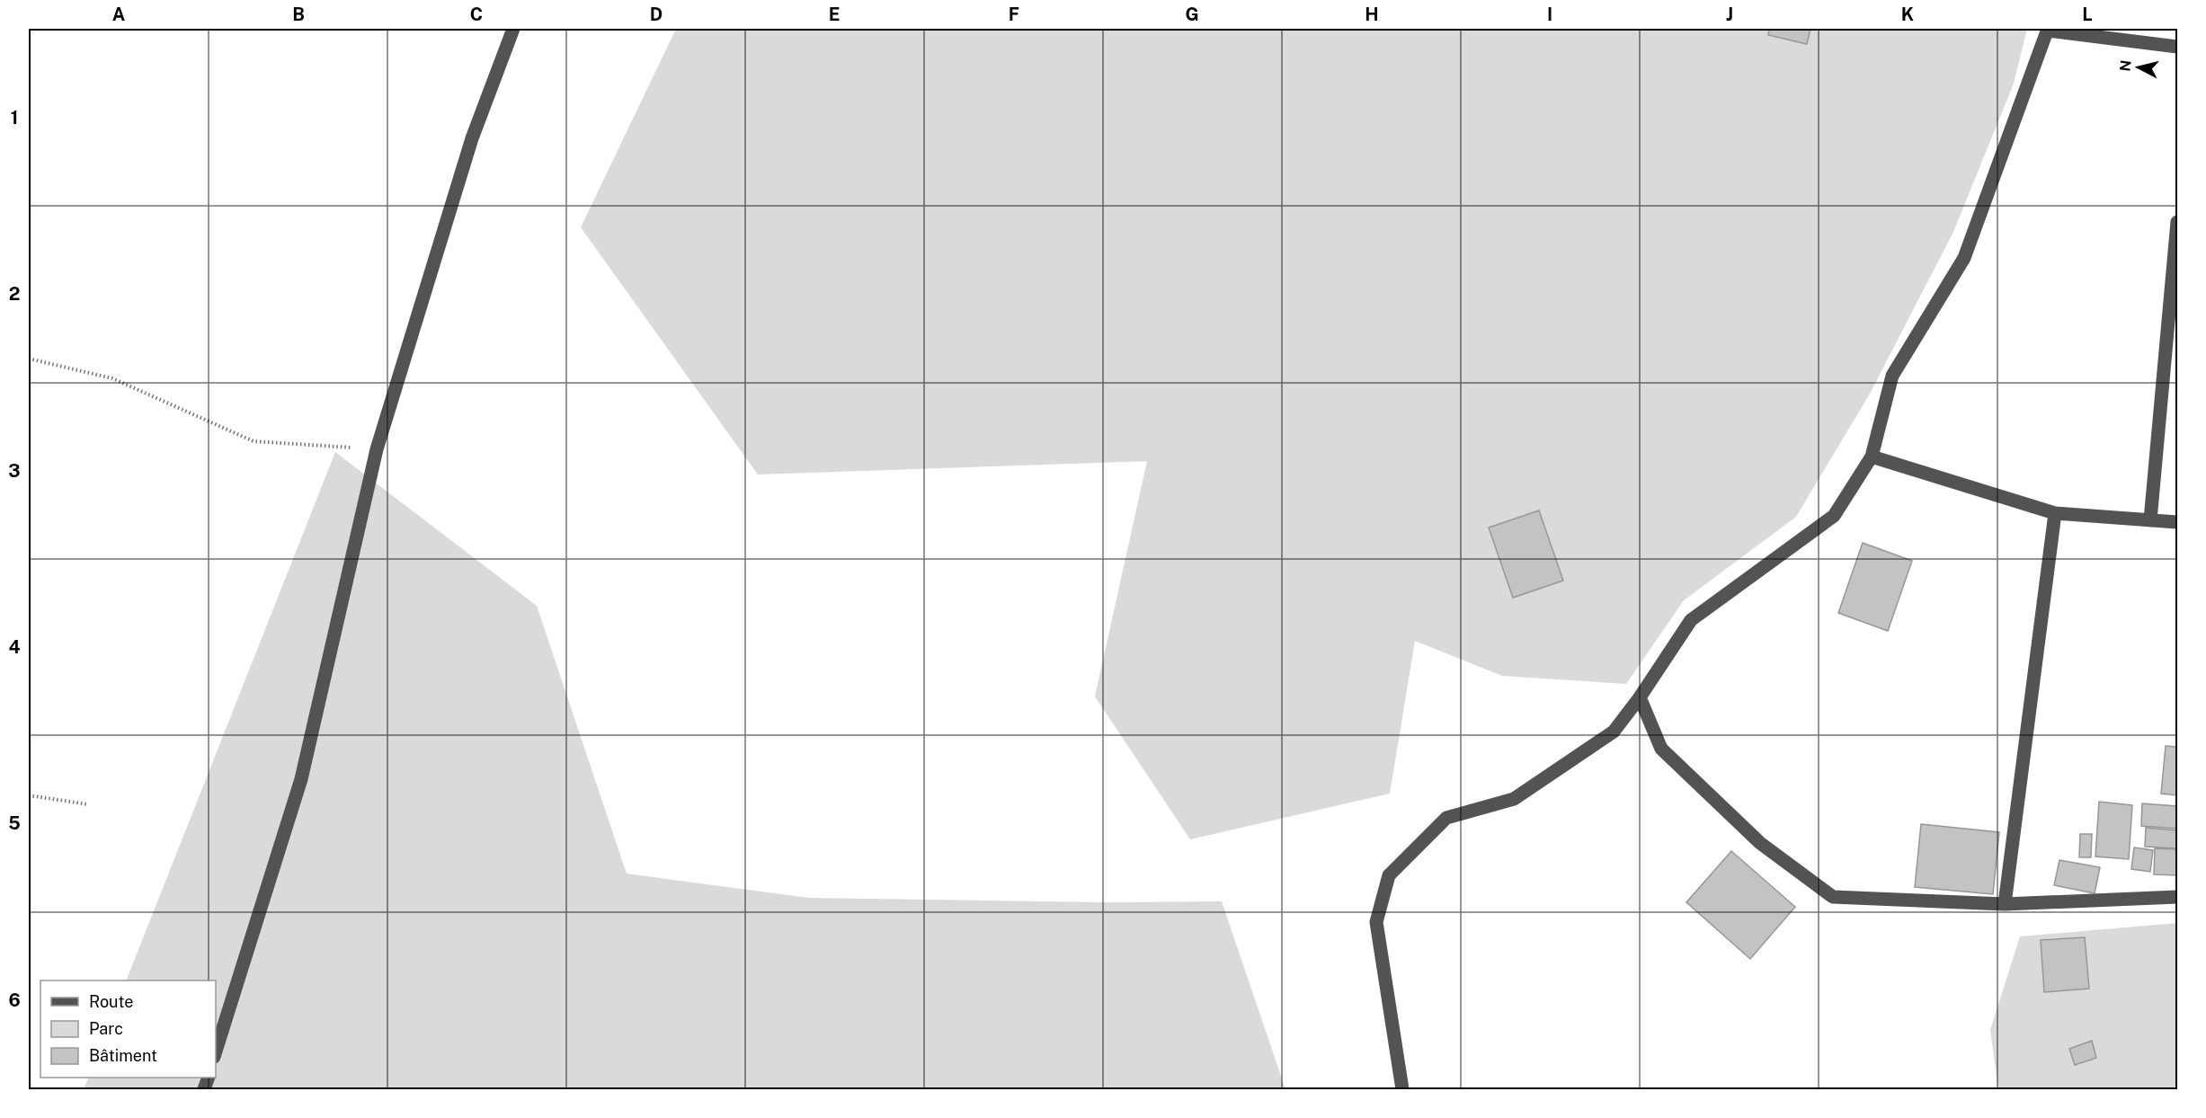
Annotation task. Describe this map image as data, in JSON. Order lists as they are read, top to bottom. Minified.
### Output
{"legend":["Route","Parc","Bâtiment"],"north":"left","grid":{"columns":["A","B","C","D","E","F","G","H","I","J","K","L"],"rows":["1","2","3","4","5","6"]}}
